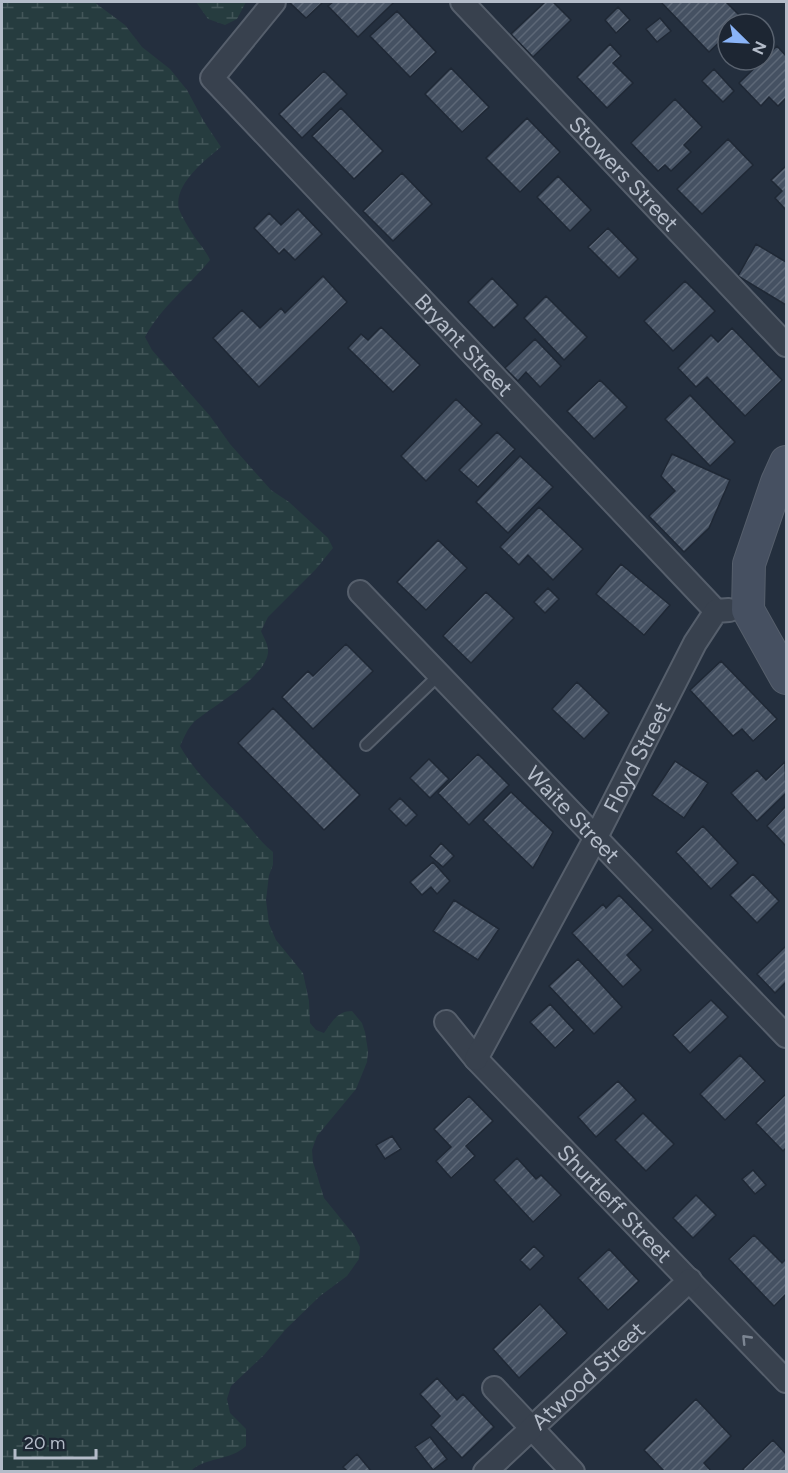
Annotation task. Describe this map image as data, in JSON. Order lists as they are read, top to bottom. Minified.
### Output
{"streets":{"street":["Stowers Street","Bryant Street","Floyd Street","Waite Street","Shurtleff Street","Atwood Street"]},"crossings":[["Bryant Street","Floyd Street"],["Floyd Street","Waite Street"],["Floyd Street","Shurtleff Street"],["Shurtleff Street","Atwood Street"]],"scale_bar":"20 m","north":"bottom right"}
